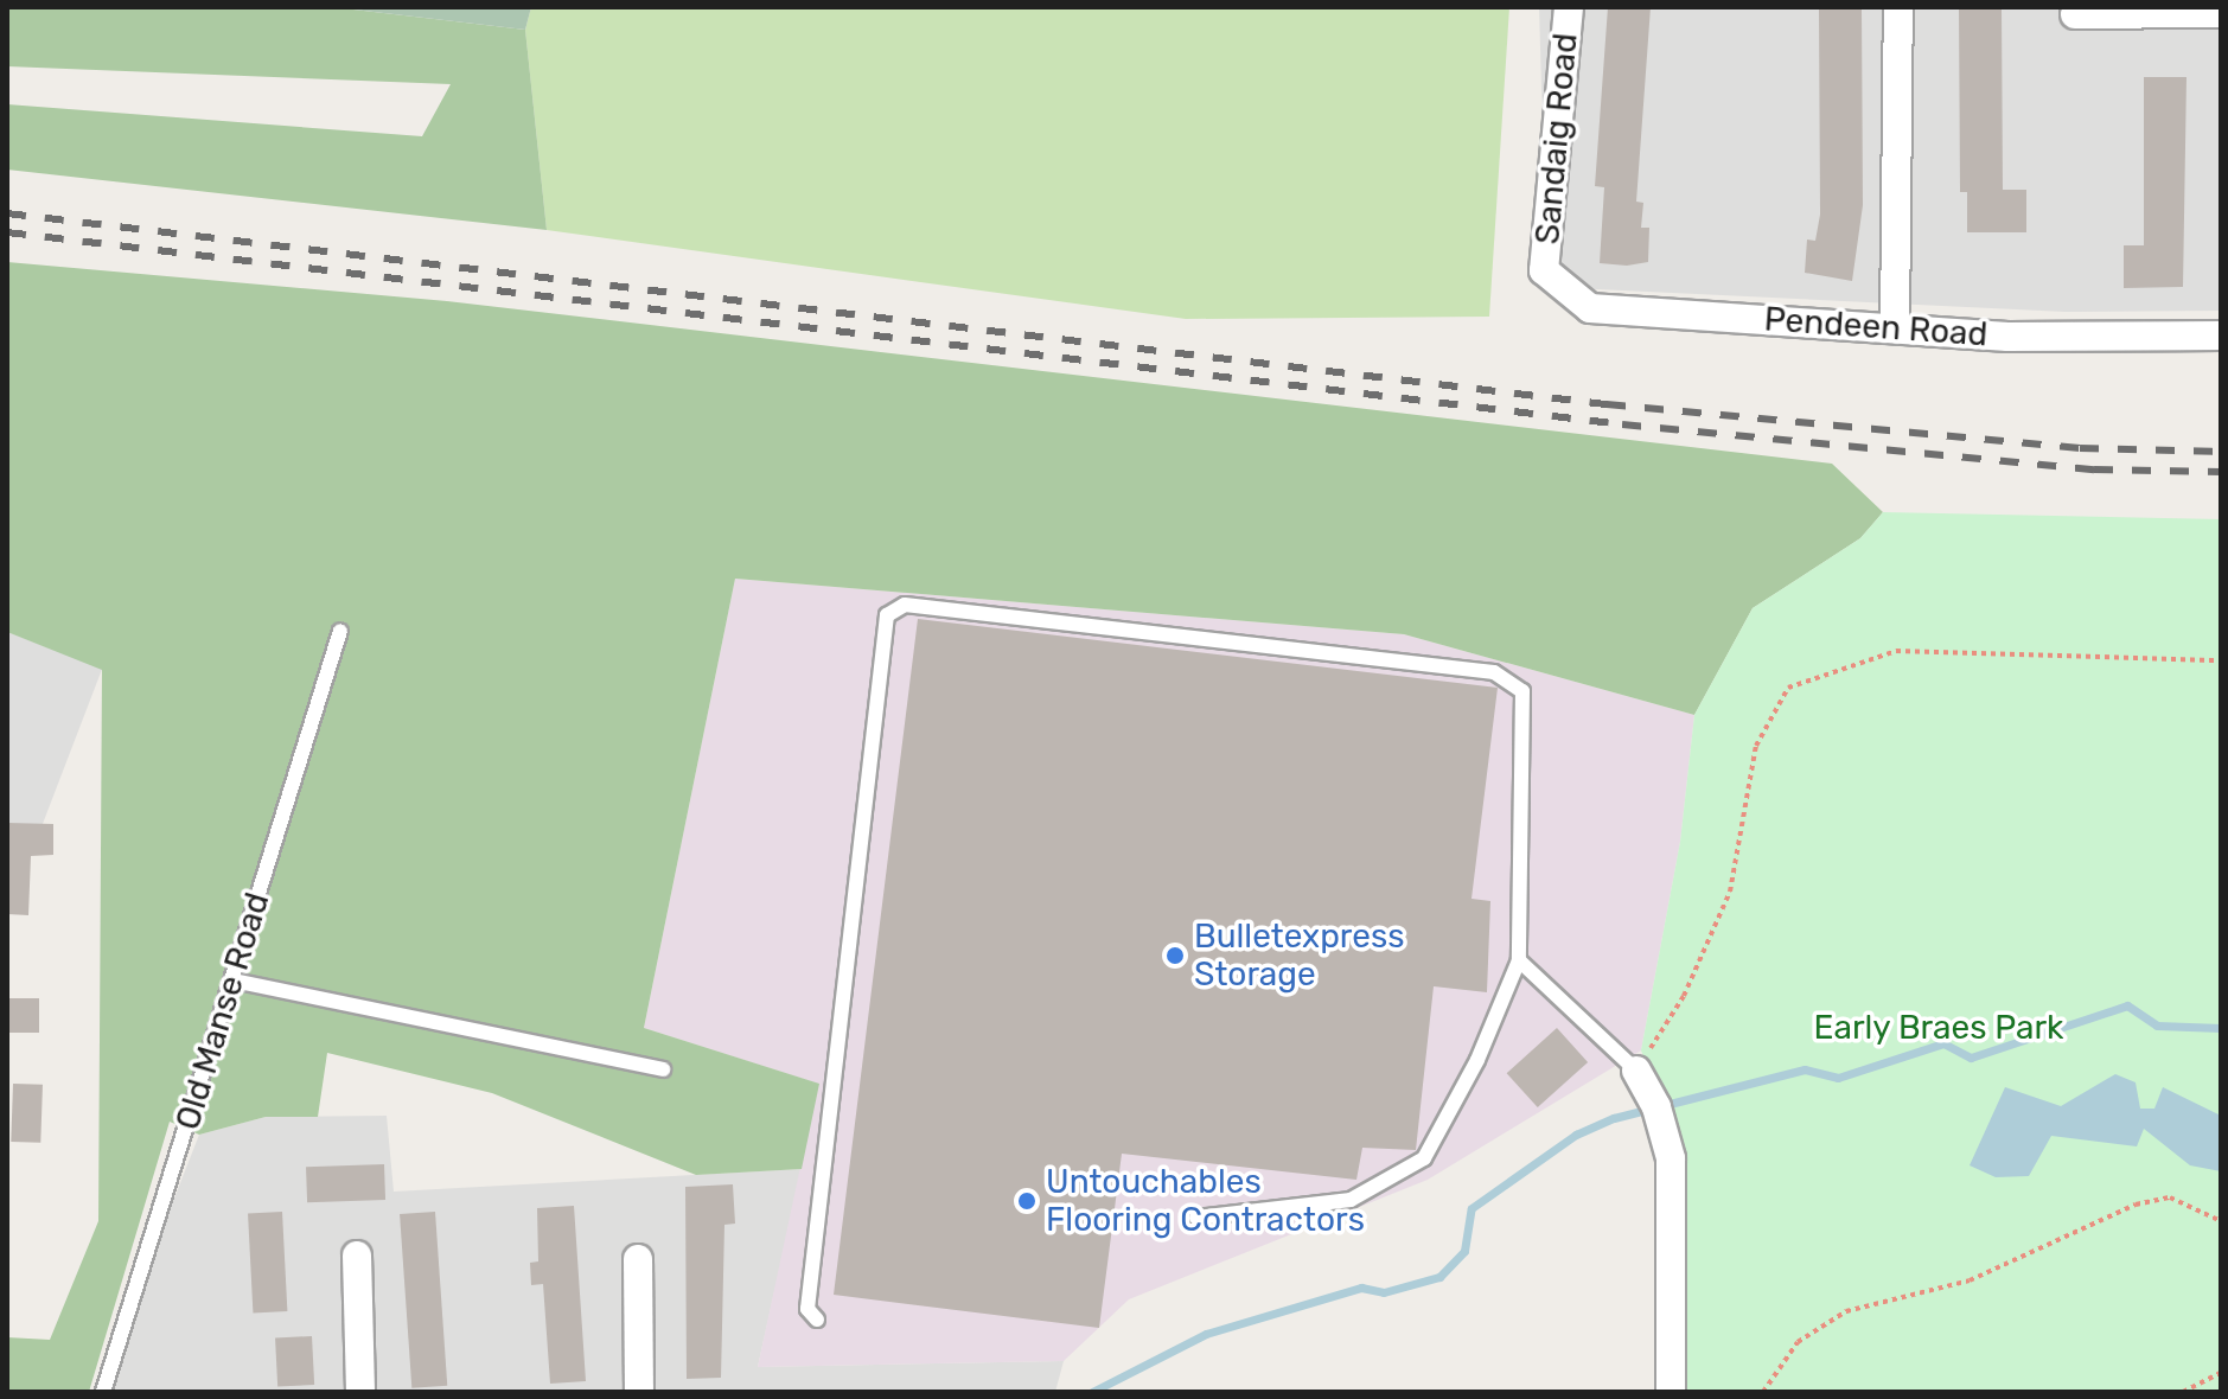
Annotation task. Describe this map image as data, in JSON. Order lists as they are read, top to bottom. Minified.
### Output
{"streets":{"street":["Sandaig Road","Pendeen Road"],"lane":["Old Manse Road"]},"crossings":[["Sandaig Road","Pendeen Road"]],"parks":["Early Braes Park"],"places":["Bulletexpress Storage","Untouchables Flooring Contractors"]}
